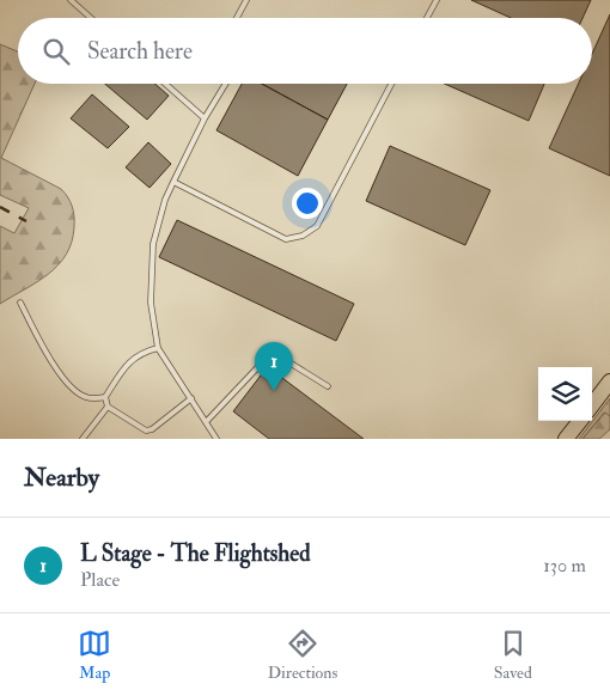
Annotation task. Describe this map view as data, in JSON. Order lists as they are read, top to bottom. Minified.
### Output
{"page":{"search":"Search here","pins":"1","heading":"Nearby","list":[{"mark":"1","name":"L Stage - The Flightshed","note":"Place","value":"130 m"}],"nav":["Map","Directions","Saved"]}}
